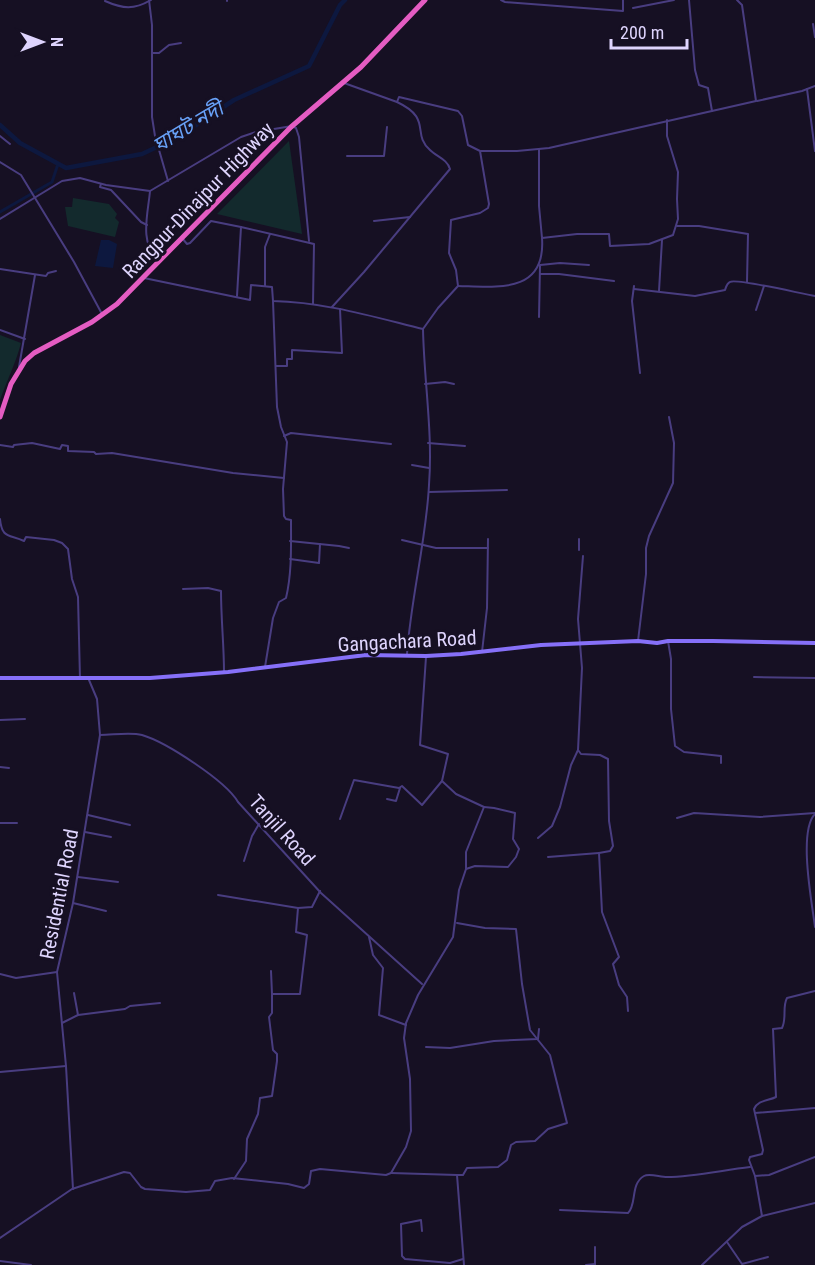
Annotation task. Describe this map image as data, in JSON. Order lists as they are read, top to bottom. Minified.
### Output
{"streets":{"highway":["Rangpur-Dinajpur Highway"],"main road":["Gangachara Road"],"street":["Tanjil Road","Residential Road"]},"crossings":[["Gangachara Road","Residential Road"],["Tanjil Road","Residential Road"]],"water":["ঘাঘট নদী"],"scale_bar":"200 m","north":"right"}
